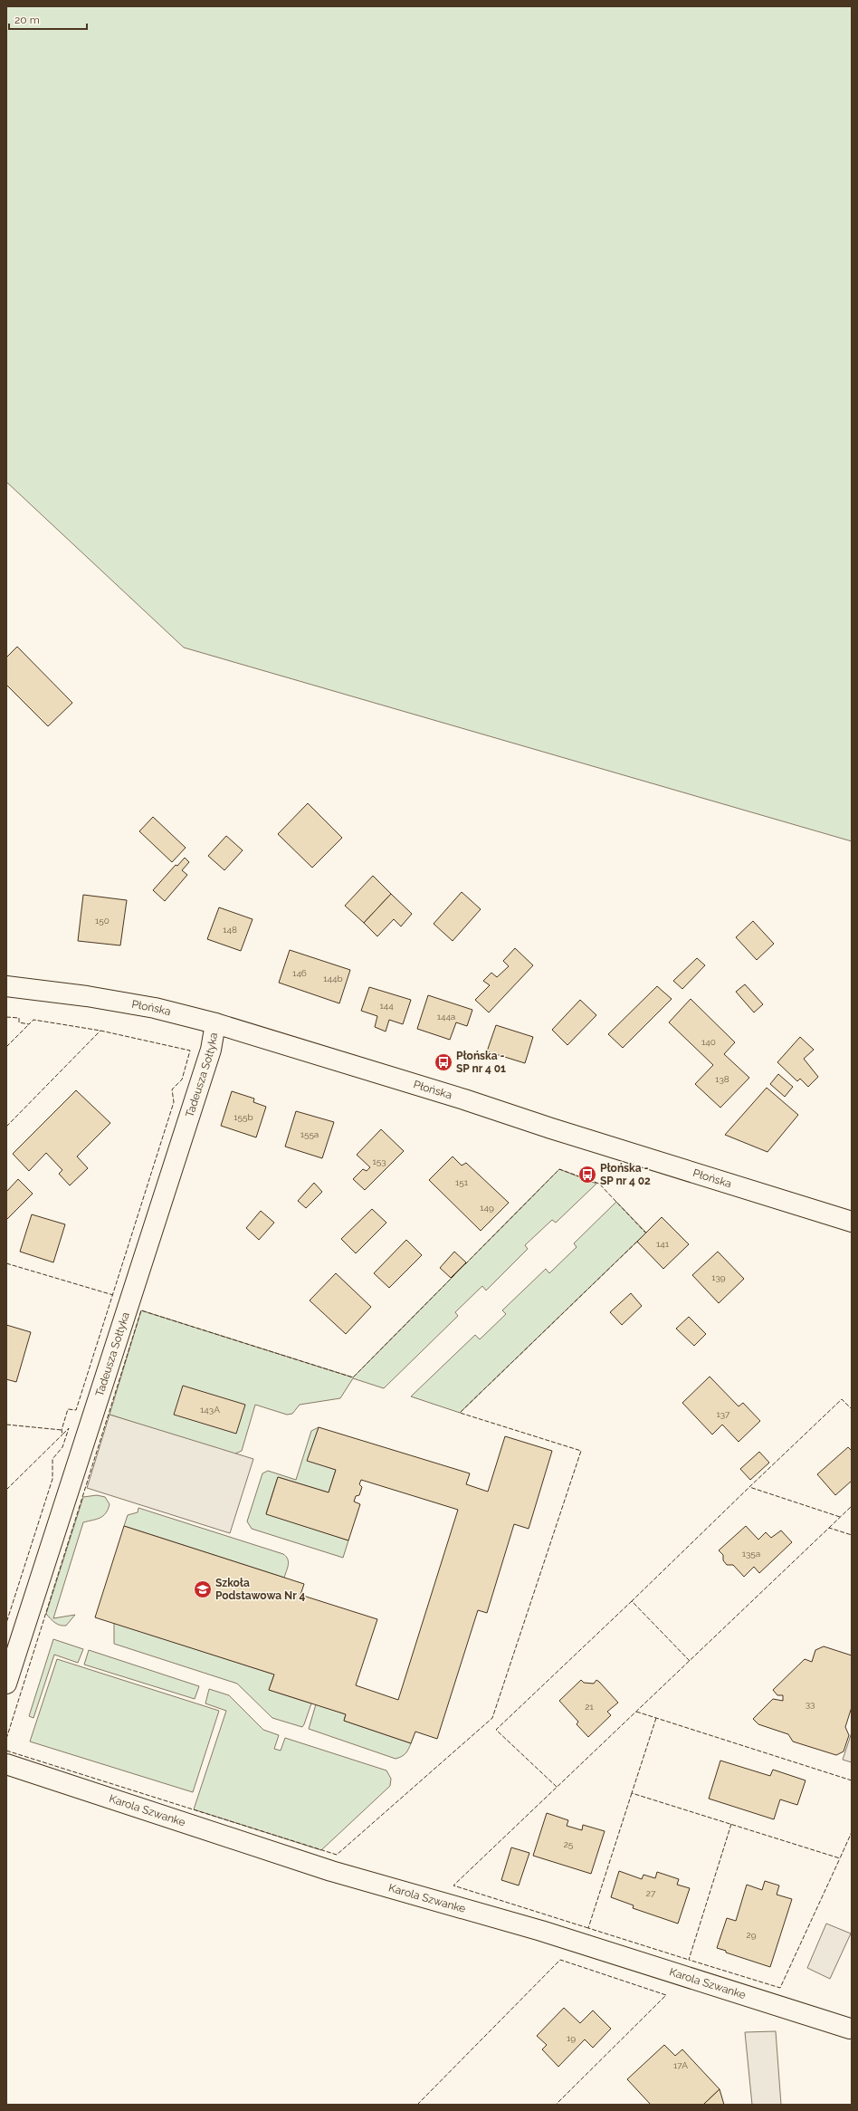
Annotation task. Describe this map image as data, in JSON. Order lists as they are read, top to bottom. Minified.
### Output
{"streets":{"street":["Płońska","Tadeusza Sołtyka","Karola Szwanke"]},"crossings":[["Płońska","Tadeusza Sołtyka"]],"places":{"bus stop":["Płońska - SP nr 4 01","Płońska - SP nr 4 02"],"school or university":["Szkoła Podstawowa Nr 4"]},"house_numbers":["150","148","146","144b","144","144a","140","138","155b","155a","153","151","149","141","139","143A","137","135a","33","21","25","27","29","19","17A"],"scale_bar":"20 m"}
